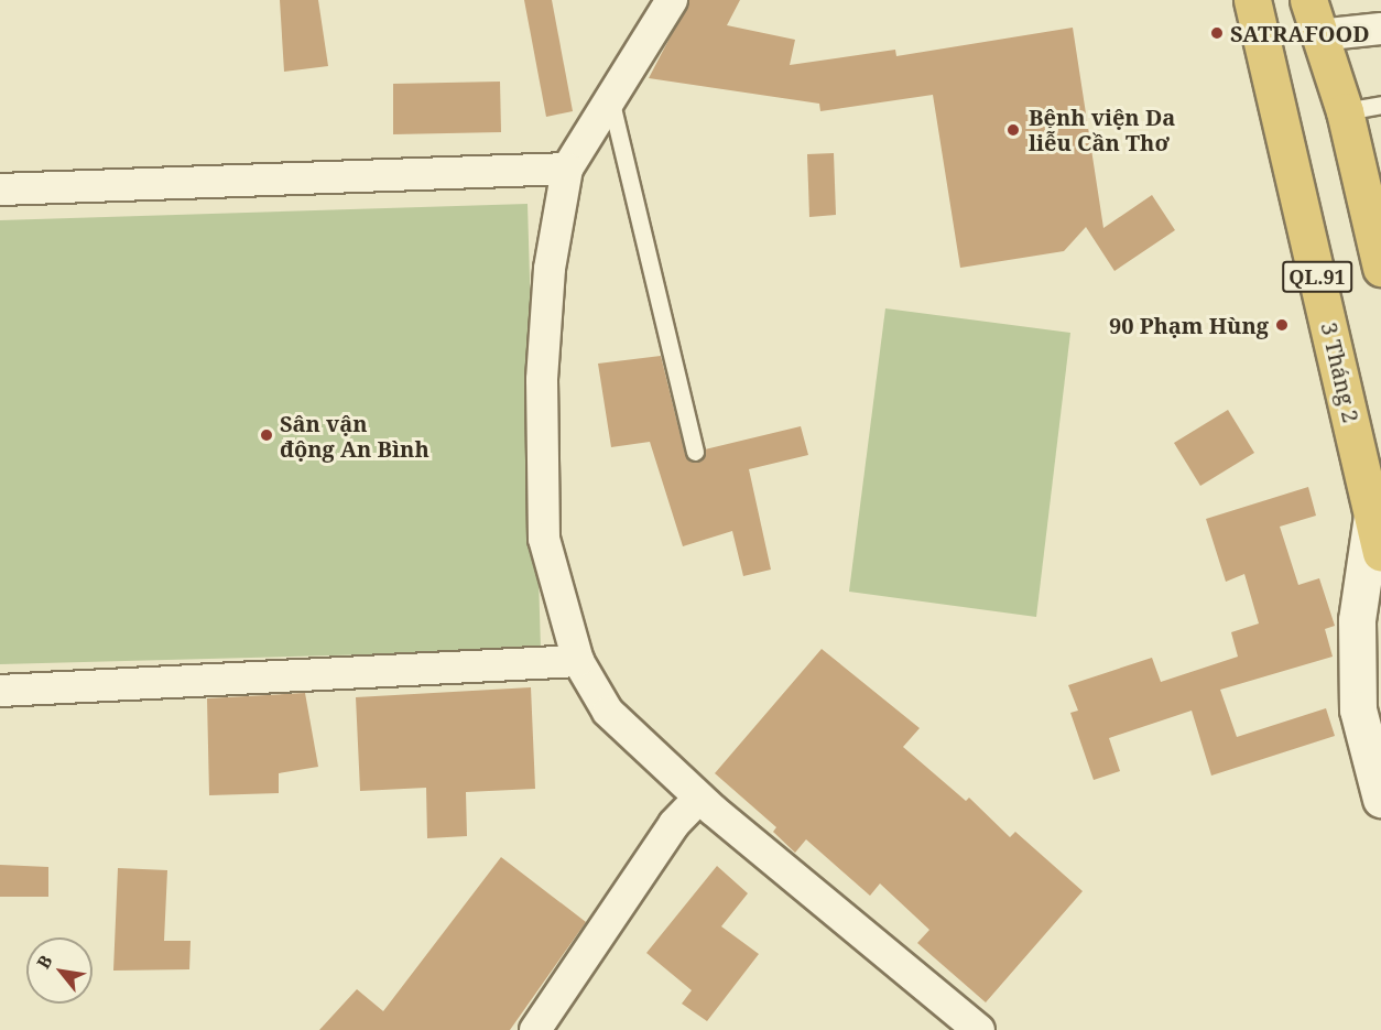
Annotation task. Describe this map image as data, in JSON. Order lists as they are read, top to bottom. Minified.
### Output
{"streets":{"highway":["QL.91","3 Tháng 2"]},"places":["SATRAFOOD","Bệnh viện Da liễu Cần Thơ","90 Phạm Hùng","Sân vận động An Bình"],"north":"top left"}
